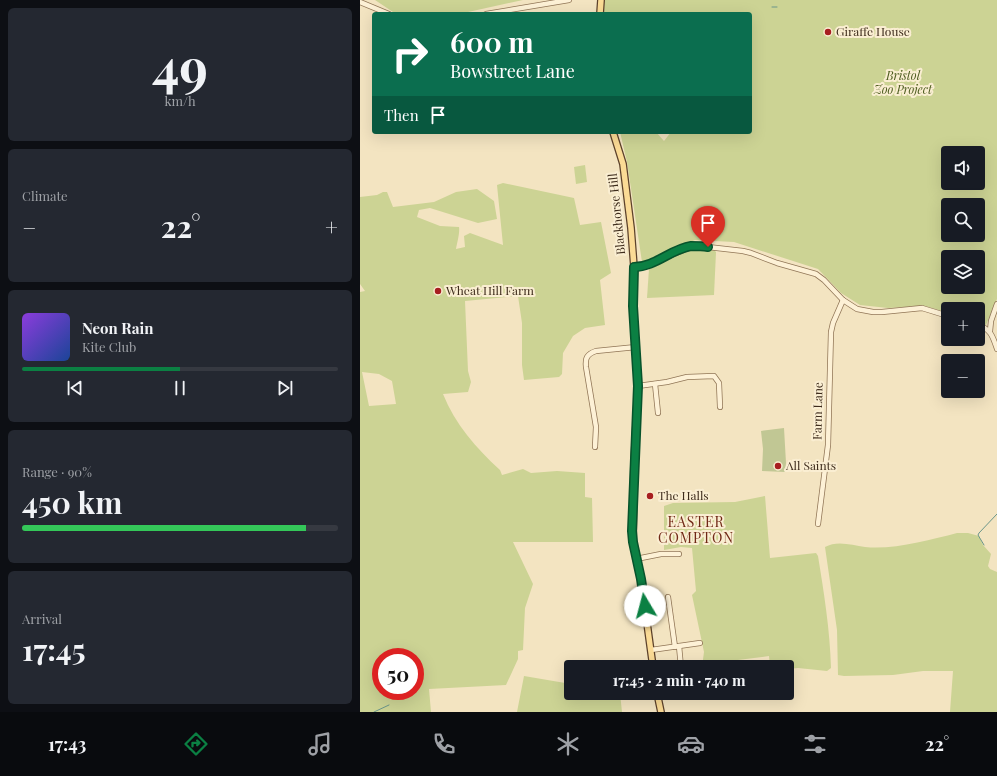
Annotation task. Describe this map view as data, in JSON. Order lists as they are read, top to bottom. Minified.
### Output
{"streets":{"main road":["Blackhorse Hill"],"street":["Farm Lane"]},"districts":["EASTER COMPTON"],"parks":["Bristol Zoo Project"],"places":["Giraffe House","Wheat Hill Farm","All Saints","The Halls"],"page":{"tile":[["49","km/h"],"Climate",["Range · 90%","450 km"],["Arrival","17:45"]],"turn":["600 m","Bowstreet Lane"],"then":"Then","map_buttons":["+","−"],"heat":["−","22°","+"],"song":["Neon Rain","Kite Club"],"limit":"50","trip":"17:45 · 2 min · 740 m","tabs":["17:43","22°"]}}
